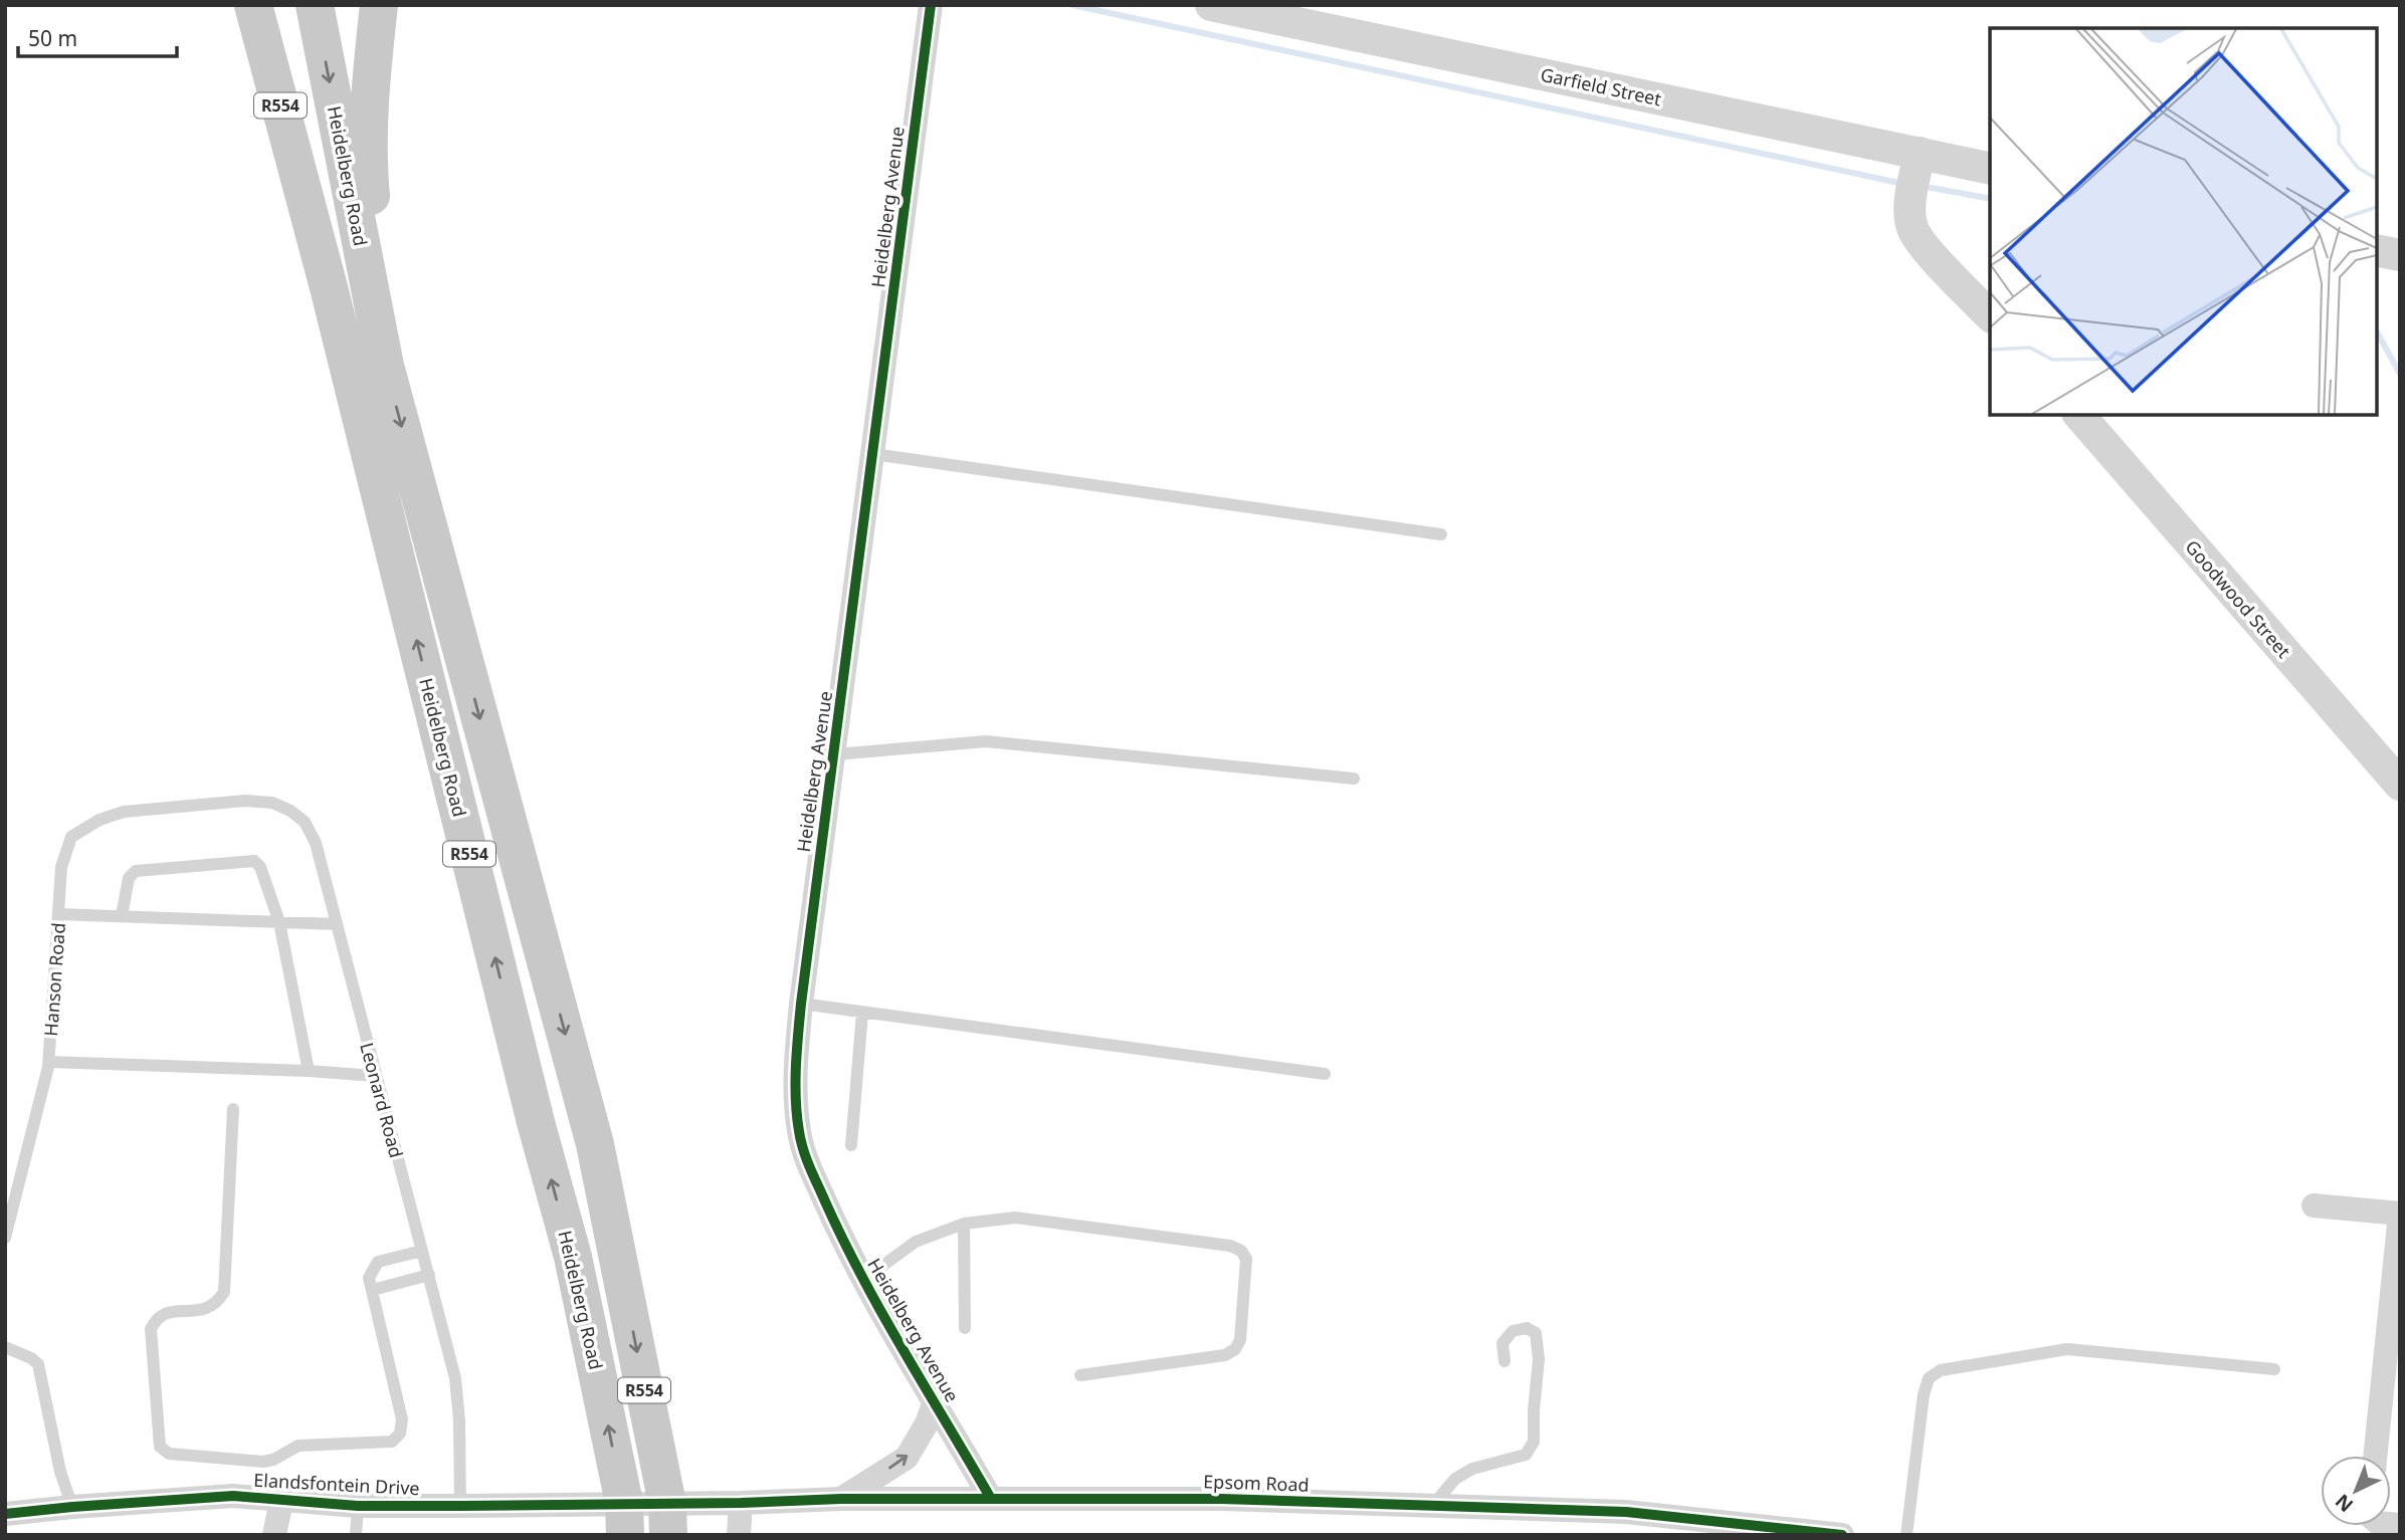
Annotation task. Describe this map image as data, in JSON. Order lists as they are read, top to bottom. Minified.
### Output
{"streets":{"main road":["R554","Heidelberg Road"],"street":["Garfield Street","Heidelberg Avenue","Goodwood Street","Epsom Road","Elandsfontein Drive"],"lane":["Hanson Road","Leonard Road"]},"crossings":[["Heidelberg Road","Epsom Road"],["Heidelberg Road","Elandsfontein Drive"],["Heidelberg Avenue","Epsom Road"],["Hanson Road","Leonard Road"],["Leonard Road","Elandsfontein Drive"],["Epsom Road","Elandsfontein Drive"]],"scale_bar":"50 m","north":"bottom left"}
